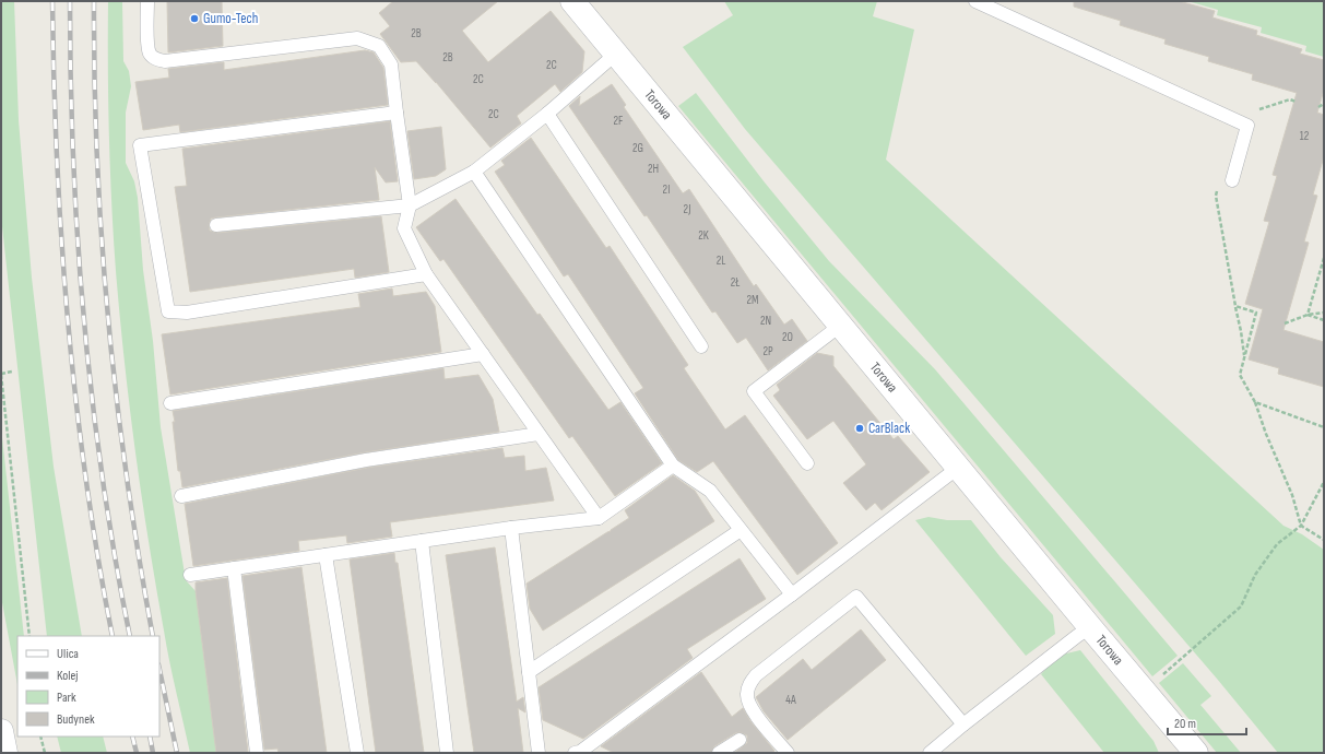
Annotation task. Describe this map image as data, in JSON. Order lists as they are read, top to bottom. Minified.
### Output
{"streets":{"street":["Torowa"]},"places":["Gumo-Tech","CarBlack"],"house_numbers":["2B","2B","2C","2C","2C","2F","12","2G","2H","2I","2J","2K","2L","2Ł","2M","2N","2O","2P","4A"],"legend":["Ulica","Kolej","Park","Budynek"],"scale_bar":"20 m"}
